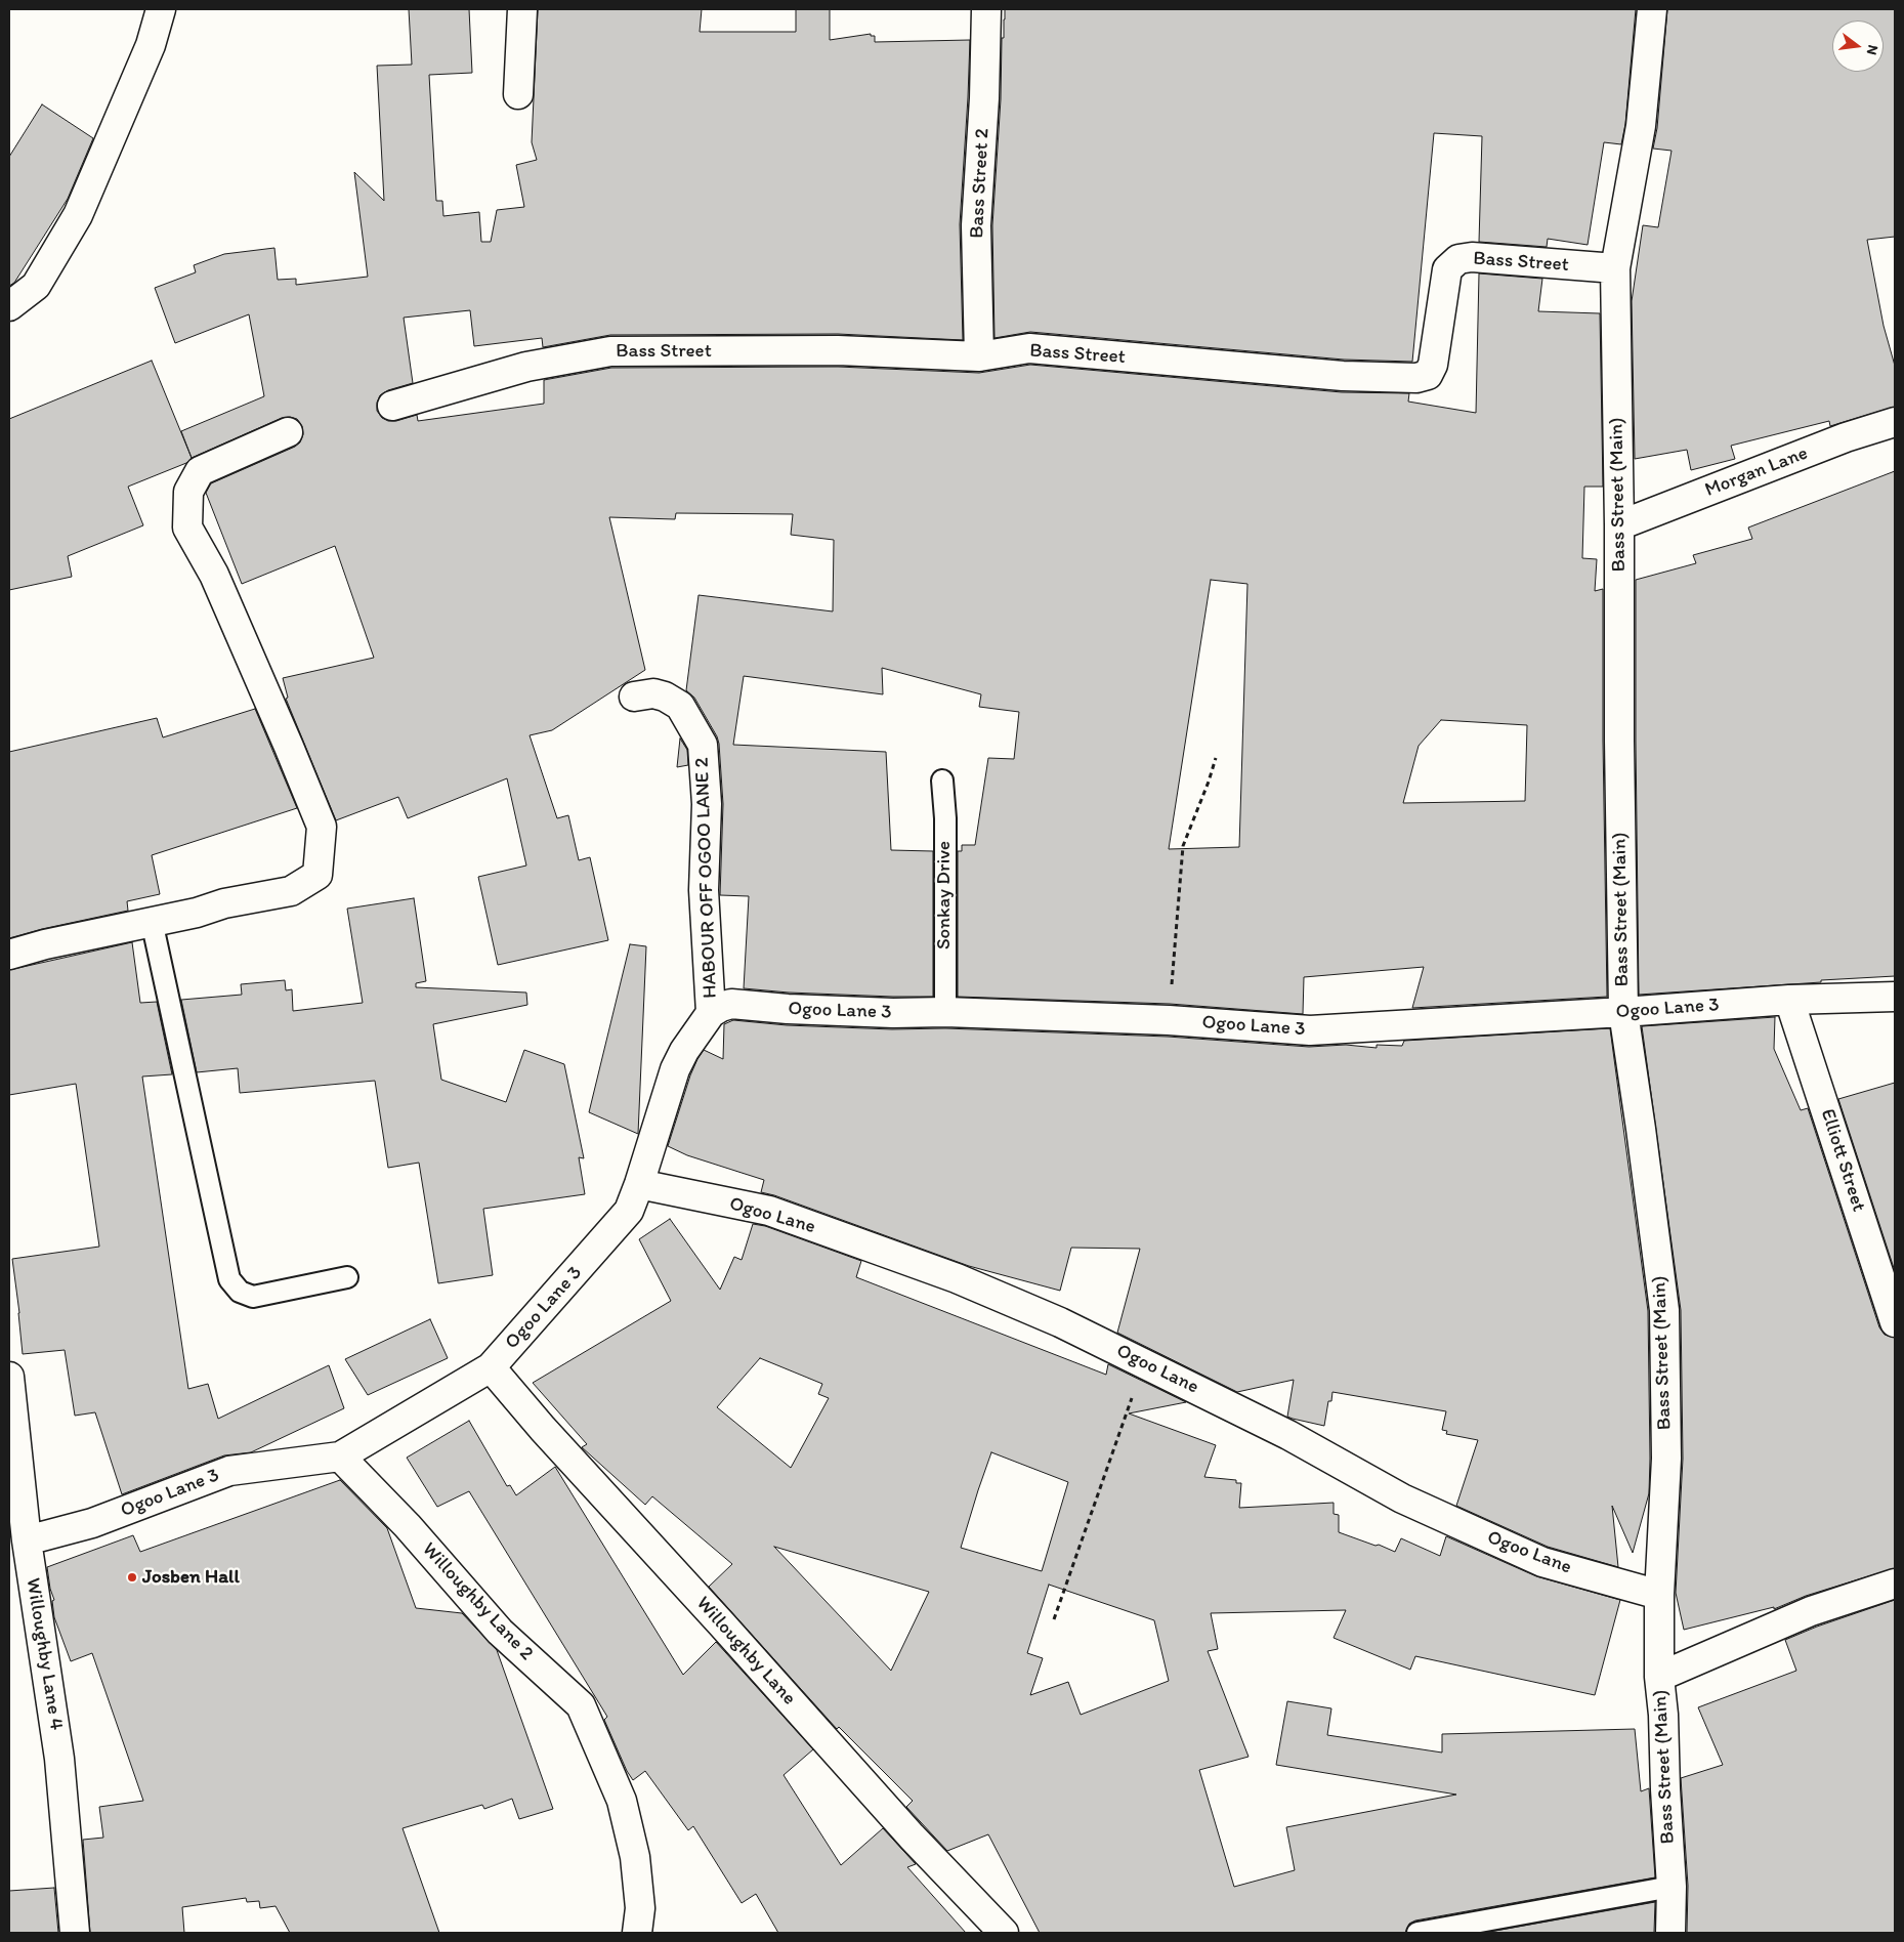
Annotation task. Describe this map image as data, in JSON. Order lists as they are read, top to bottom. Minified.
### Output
{"streets":{"street":["Bass Street 2","Bass Street","Morgan Lane","Bass Street (Main)","HABOUR OFF OGOO LANE 2","Ogoo Lane 3","Elliott Street","Ogoo Lane","Willoughby Lane 2","Willoughby Lane","Willoughby Lane 4"],"lane":["Sonkay Drive"]},"crossings":[["Bass Street 2","Bass Street"],["Bass Street","Bass Street (Main)"],["Morgan Lane","Bass Street (Main)"],["Bass Street (Main)","Ogoo Lane 3"],["Bass Street (Main)","Ogoo Lane"],["HABOUR OFF OGOO LANE 2","Ogoo Lane 3"],["Sonkay Drive","Ogoo Lane 3"],["Ogoo Lane 3","Elliott Street"],["Ogoo Lane 3","Ogoo Lane"],["Ogoo Lane 3","Willoughby Lane 2"],["Ogoo Lane 3","Willoughby Lane"],["Ogoo Lane 3","Willoughby Lane 4"]],"places":["Josben Hall"],"north":"right"}
